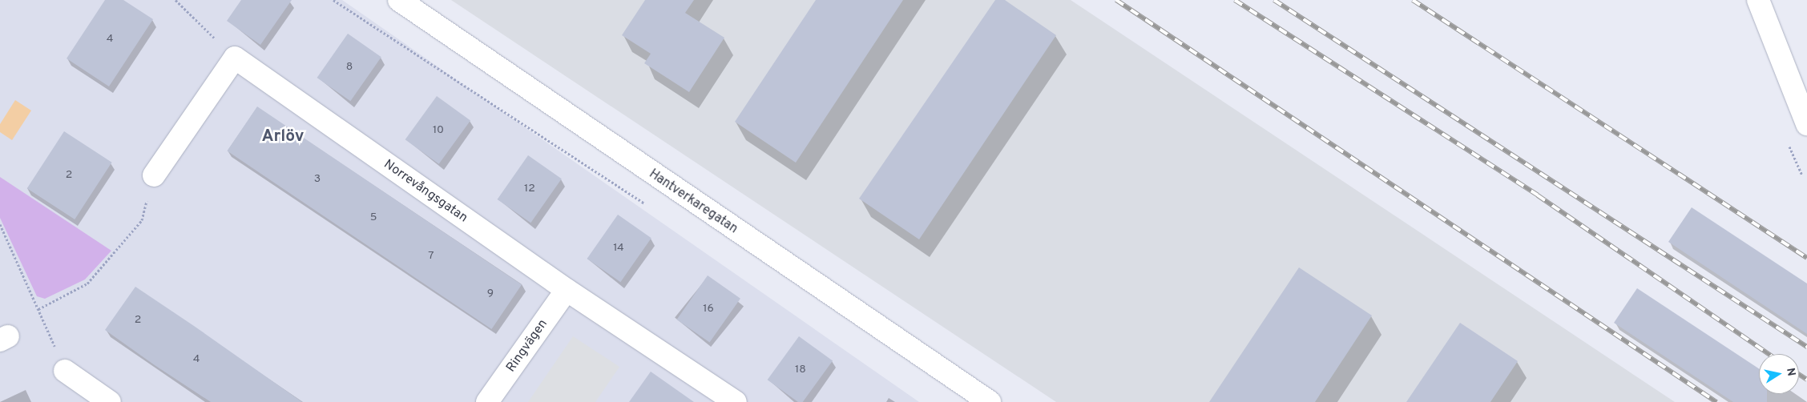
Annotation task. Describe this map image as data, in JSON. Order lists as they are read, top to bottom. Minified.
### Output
{"streets":{"street":["Norrevångsgatan","Hantverkaregatan","Ringvägen"]},"crossings":[["Norrevångsgatan","Ringvägen"]],"districts":["Arlöv"],"house_numbers":["4","8","10","2","3","12","5","14","7","9","16","2","4","18"],"north":"right"}
